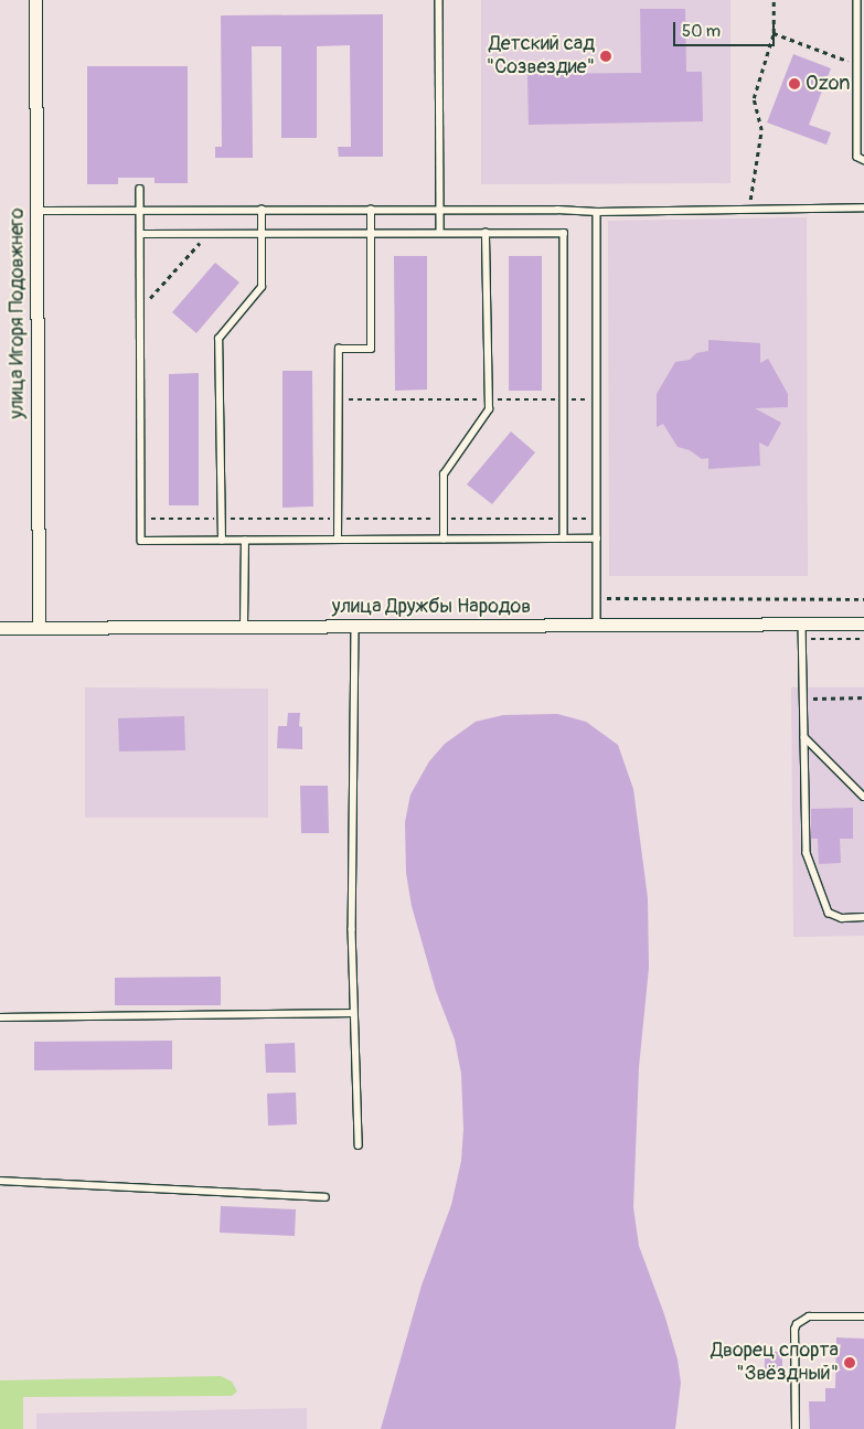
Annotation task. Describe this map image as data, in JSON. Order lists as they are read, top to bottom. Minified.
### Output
{"streets":{"street":["улица Игоря Подовжнего","улица Дружбы Народов"]},"crossings":[["улица Игоря Подовжнего","улица Дружбы Народов"]],"places":["Детский сад \"Созвездие\"","Ozon","Дворец спорта \"Звёздный\""],"scale_bar":"50 m"}
